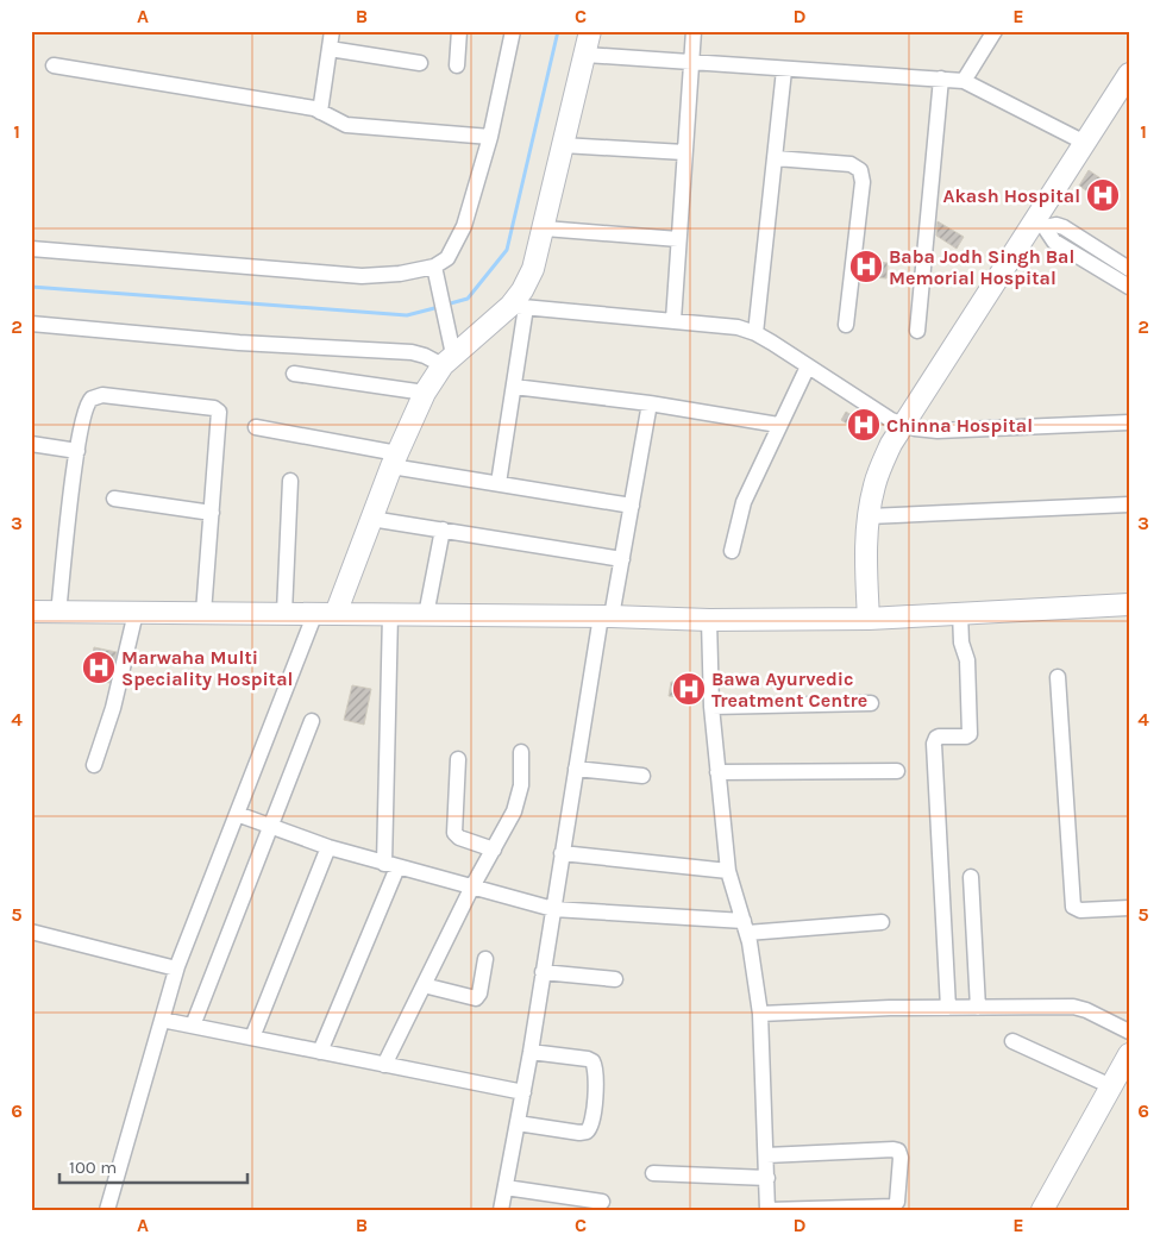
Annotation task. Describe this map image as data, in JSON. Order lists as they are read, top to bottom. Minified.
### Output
{"places":{"hospital":["Akash Hospital","Baba Jodh Singh Bal Memorial Hospital","Chinna Hospital","Marwaha Multi Speciality Hospital","Bawa Ayurvedic Treatment Centre"]},"scale_bar":"100 m","grid":{"columns":["A","B","C","D","E"],"rows":["1","2","3","4","5","6"]}}
